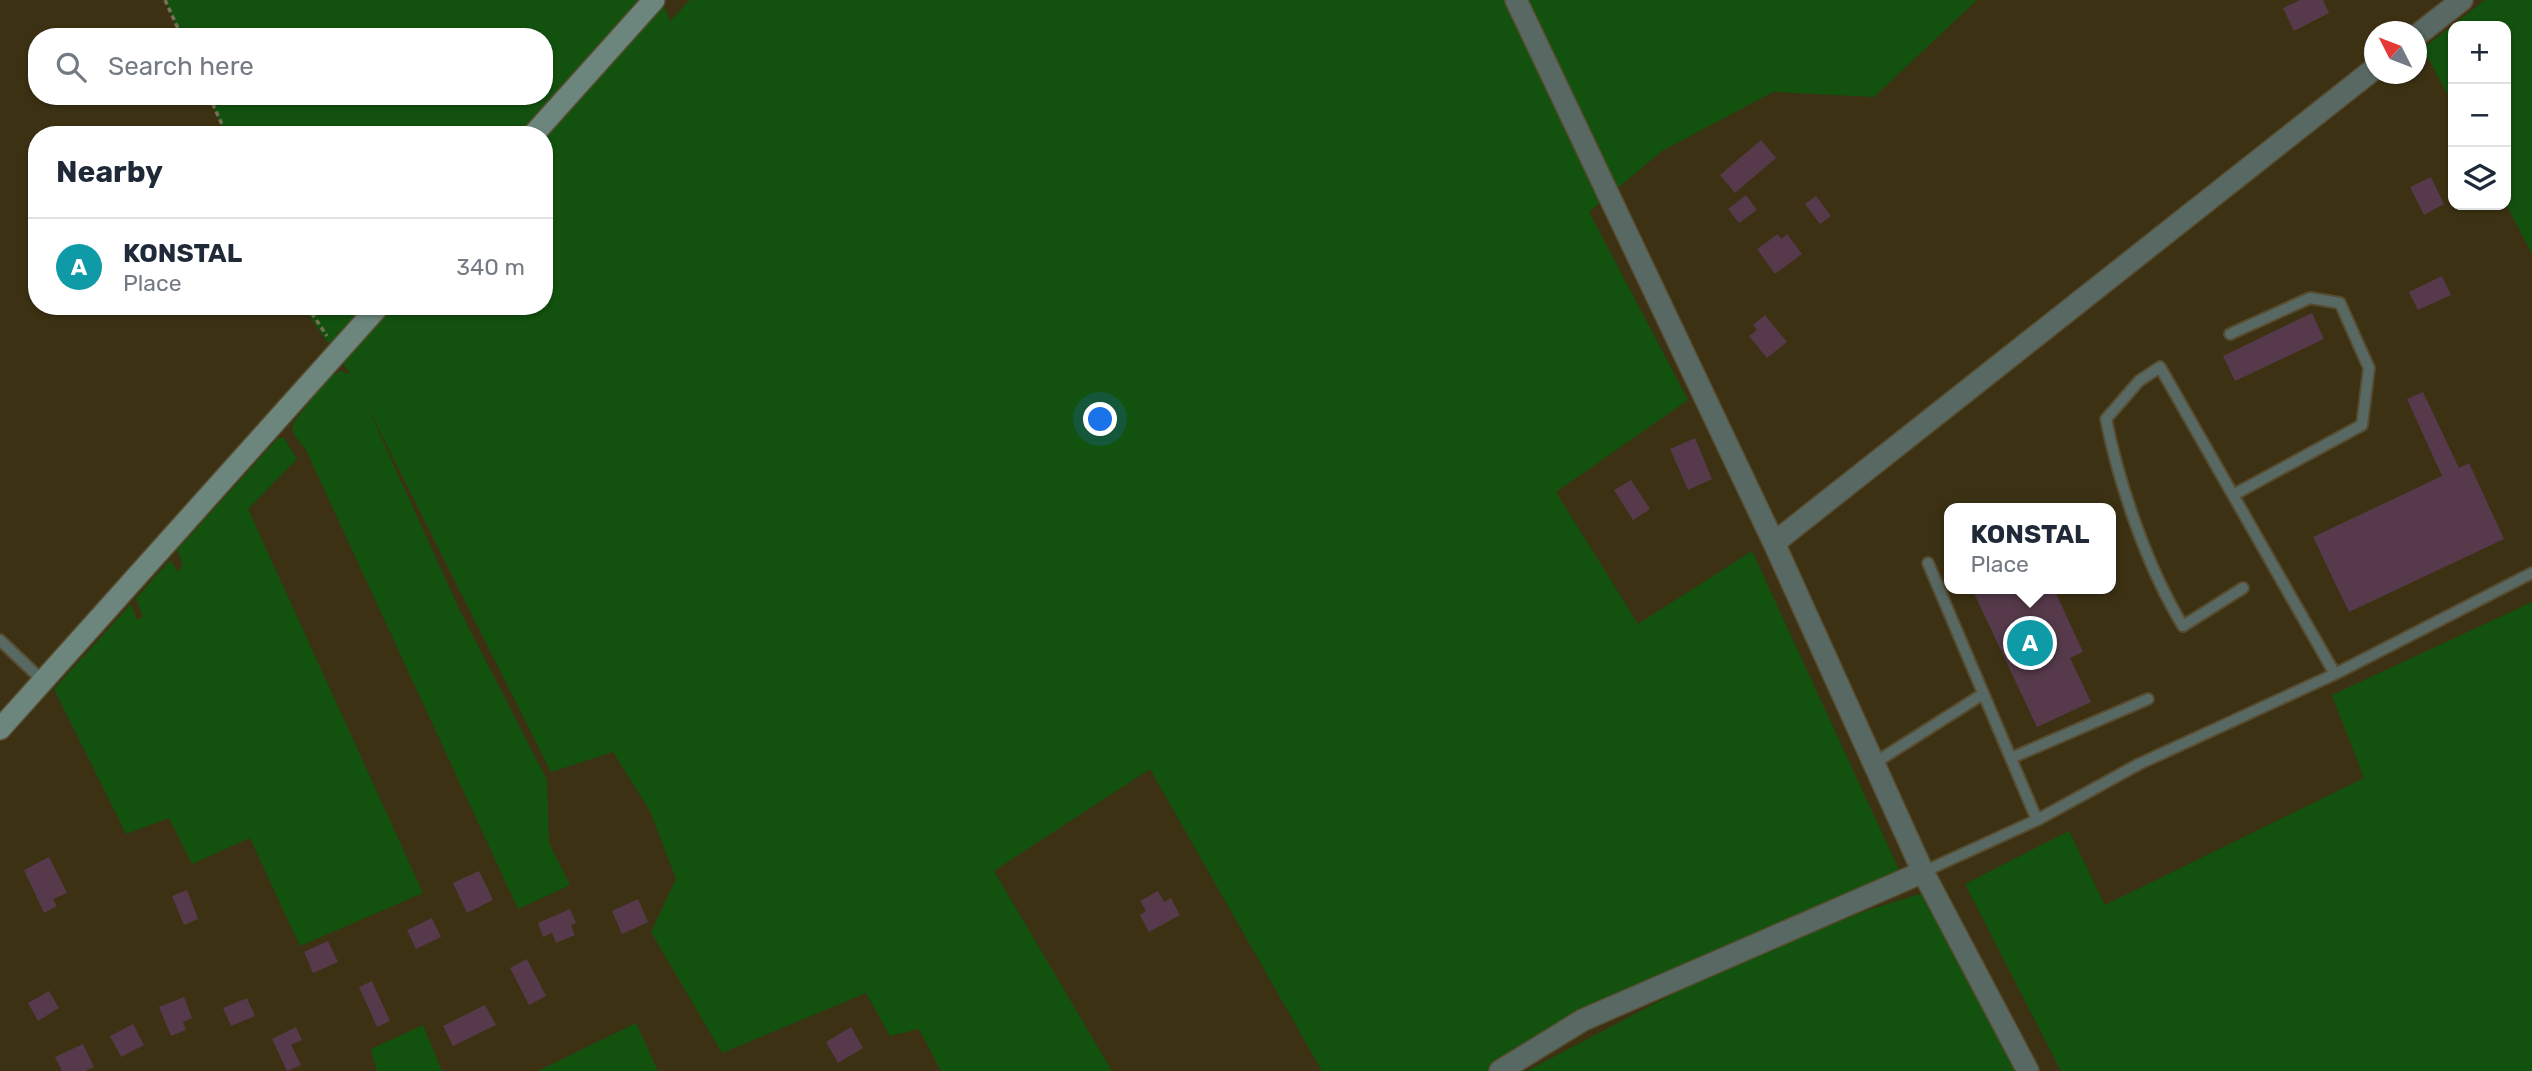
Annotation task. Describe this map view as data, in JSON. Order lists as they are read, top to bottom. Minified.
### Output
{"north":"top left","page":{"map_buttons":["+","−"],"search":"Search here","heading":"Nearby","list":[{"mark":"A","name":"KONSTAL","note":"Place","value":"340 m"}],"popup":["KONSTAL","Place"],"pins":"A"}}
